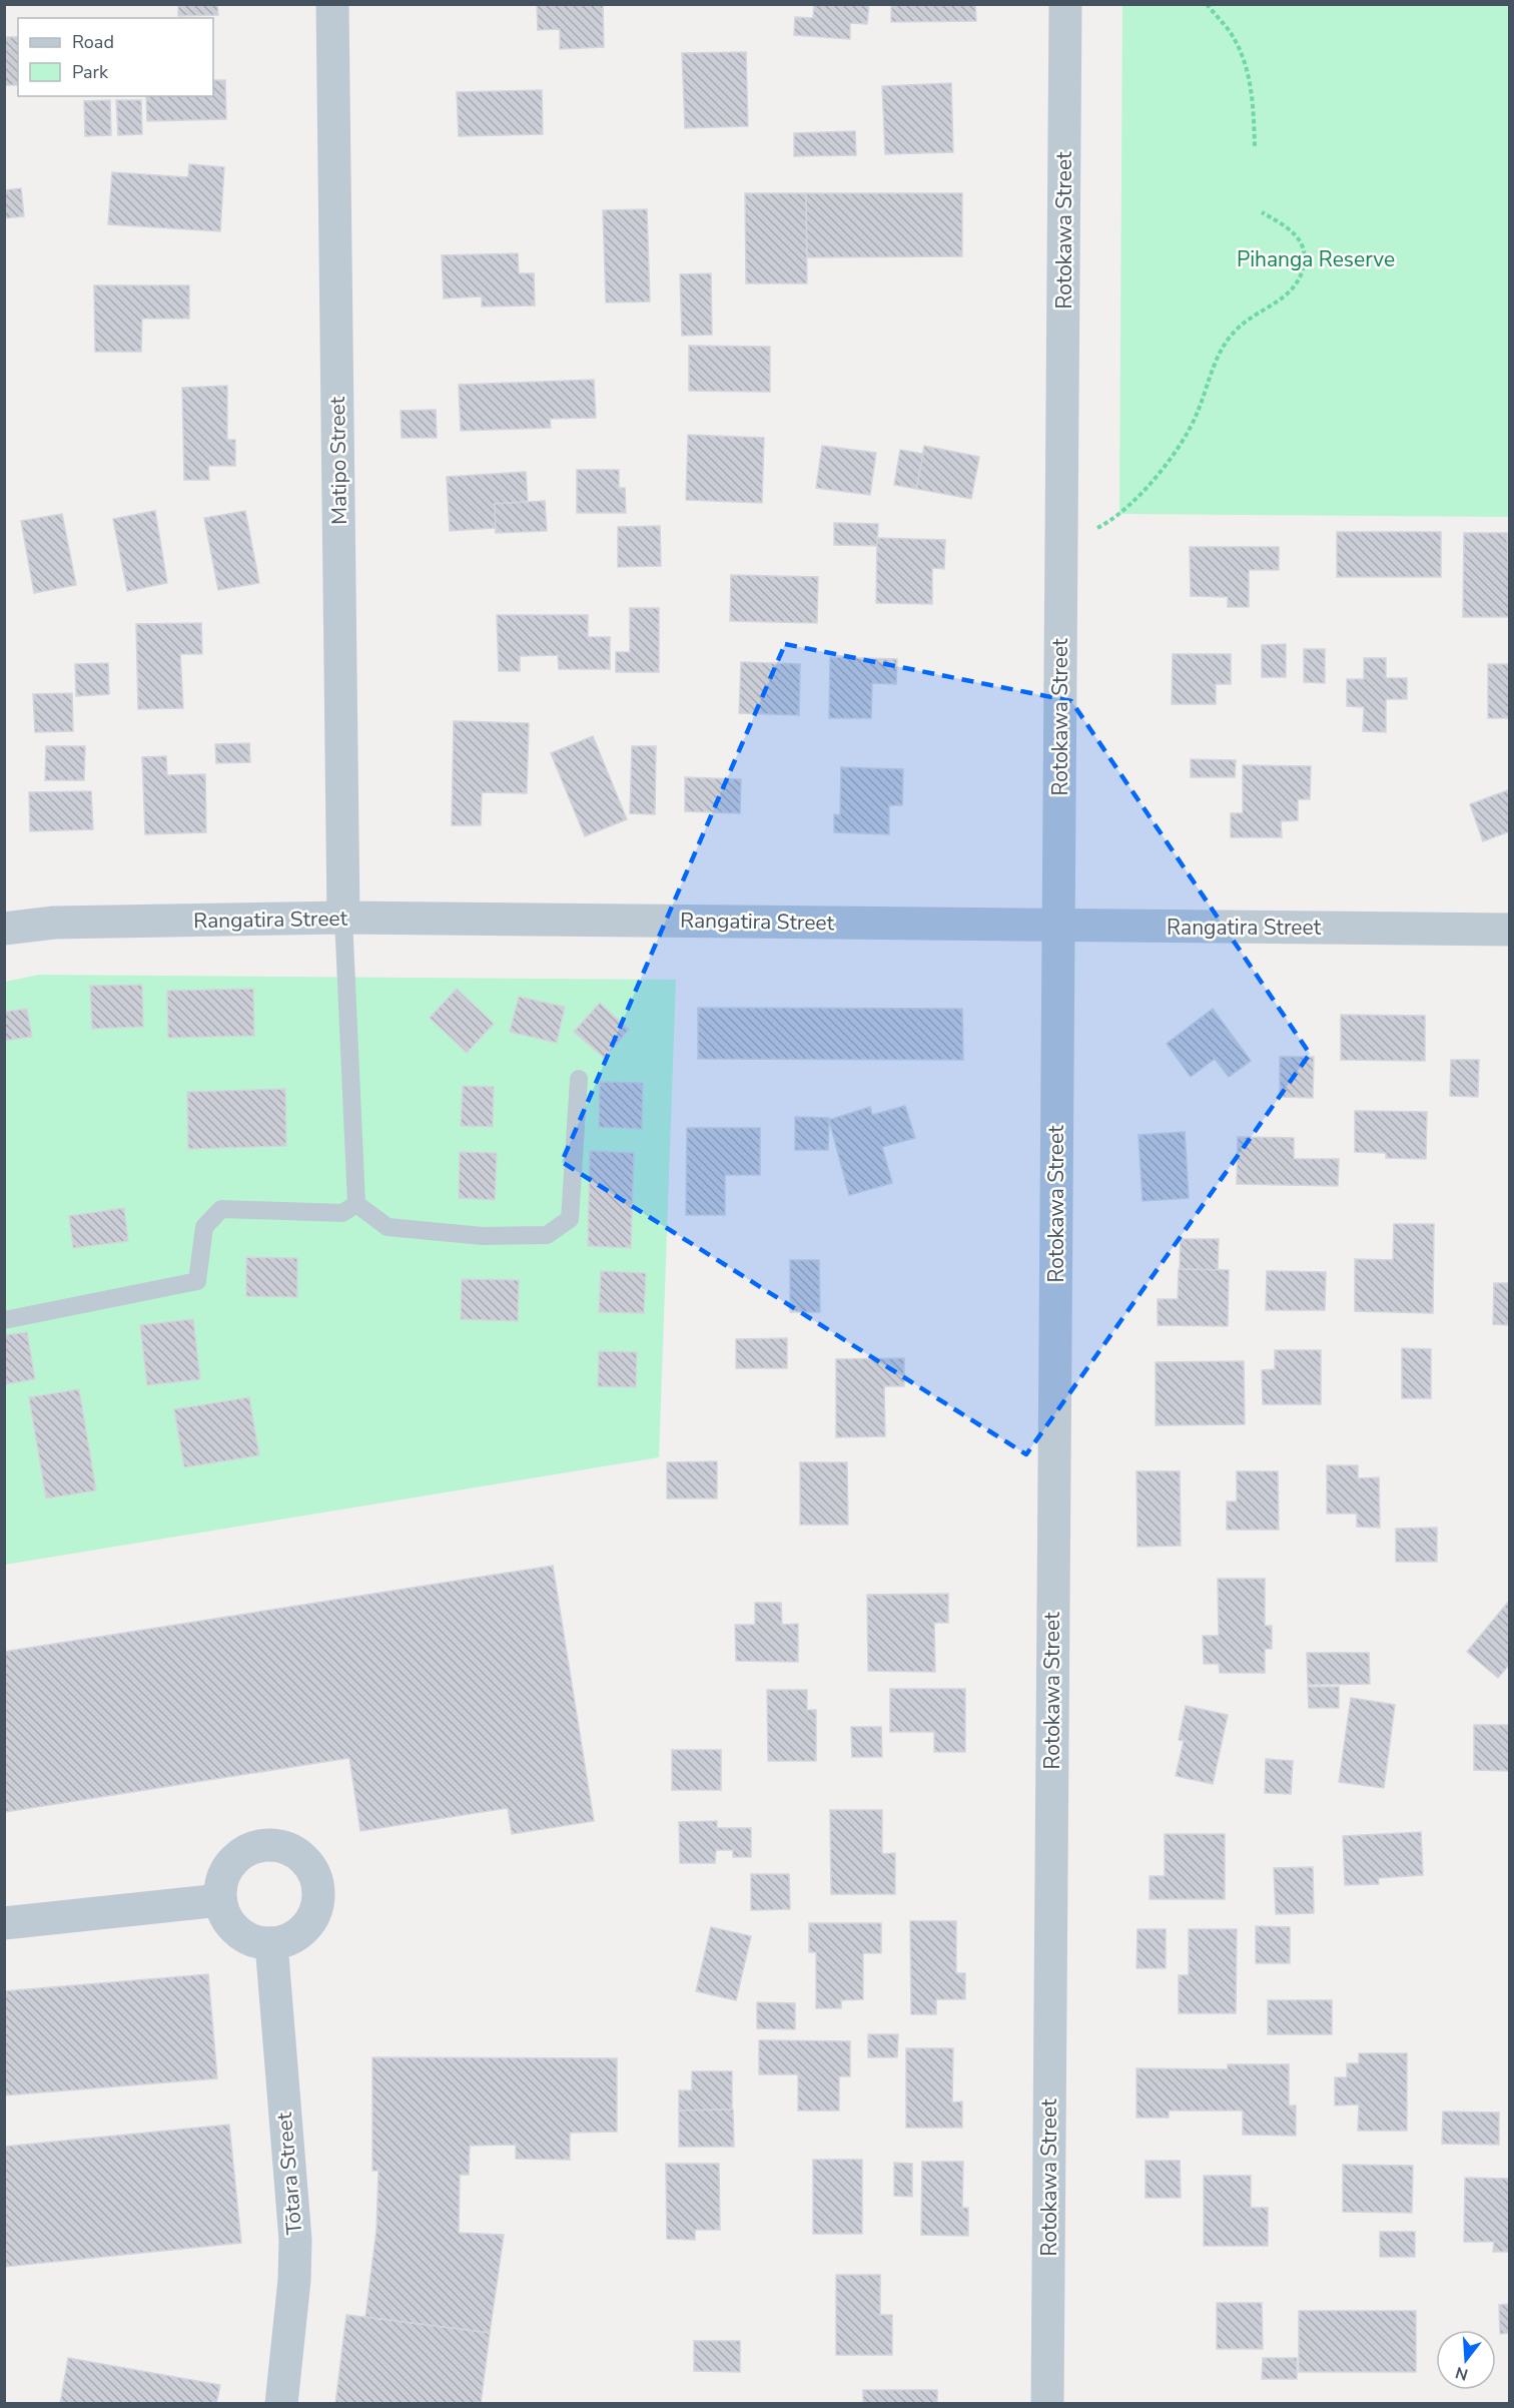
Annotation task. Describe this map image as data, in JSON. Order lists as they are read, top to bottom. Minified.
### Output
{"streets":{"street":["Rotokawa Street","Matipo Street","Rangatira Street","Tōtara Street"]},"crossings":[["Rotokawa Street","Rangatira Street"],["Matipo Street","Rangatira Street"]],"parks":["Pihanga Reserve"],"legend":["Road","Park"],"north":"bottom"}
